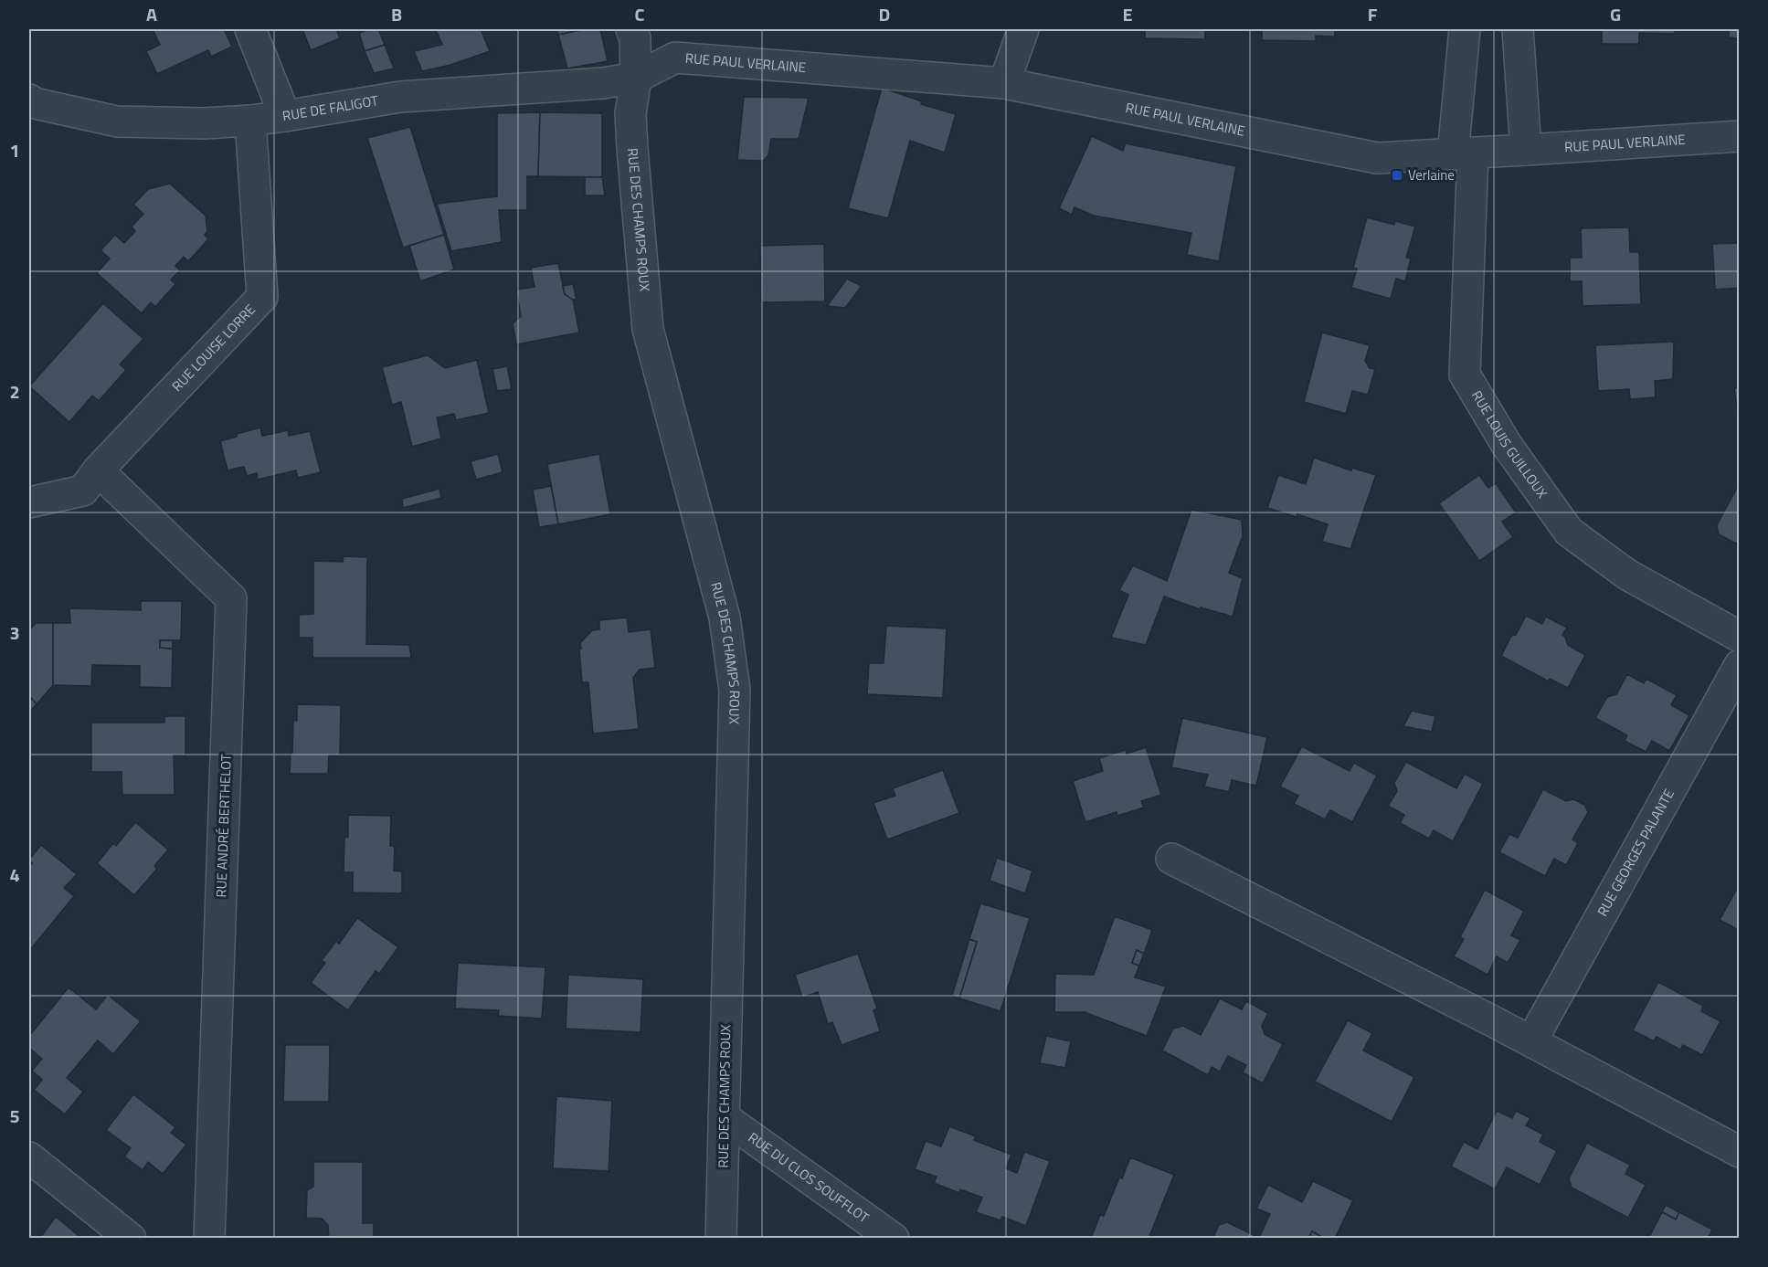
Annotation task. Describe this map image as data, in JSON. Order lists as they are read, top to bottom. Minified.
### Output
{"streets":{"street":["RUE PAUL VERLAINE","RUE DE FALIGOT","RUE DES CHAMPS ROUX","RUE LOUISE LORRE","RUE LOUIS GUILLOUX","RUE ANDRÉ BERTHELOT","RUE GEORGES PALANTE","RUE DU CLOS SOUFFLOT"]},"crossings":[["RUE PAUL VERLAINE","RUE DE FALIGOT"],["RUE PAUL VERLAINE","RUE DES CHAMPS ROUX"],["RUE PAUL VERLAINE","RUE LOUIS GUILLOUX"],["RUE DE FALIGOT","RUE DES CHAMPS ROUX"],["RUE DE FALIGOT","RUE LOUISE LORRE"],["RUE DES CHAMPS ROUX","RUE DU CLOS SOUFFLOT"],["RUE LOUISE LORRE","RUE ANDRÉ BERTHELOT"]],"places":{"transit":["Verlaine"]},"grid":{"columns":["A","B","C","D","E","F","G"],"rows":["1","2","3","4","5"]}}
